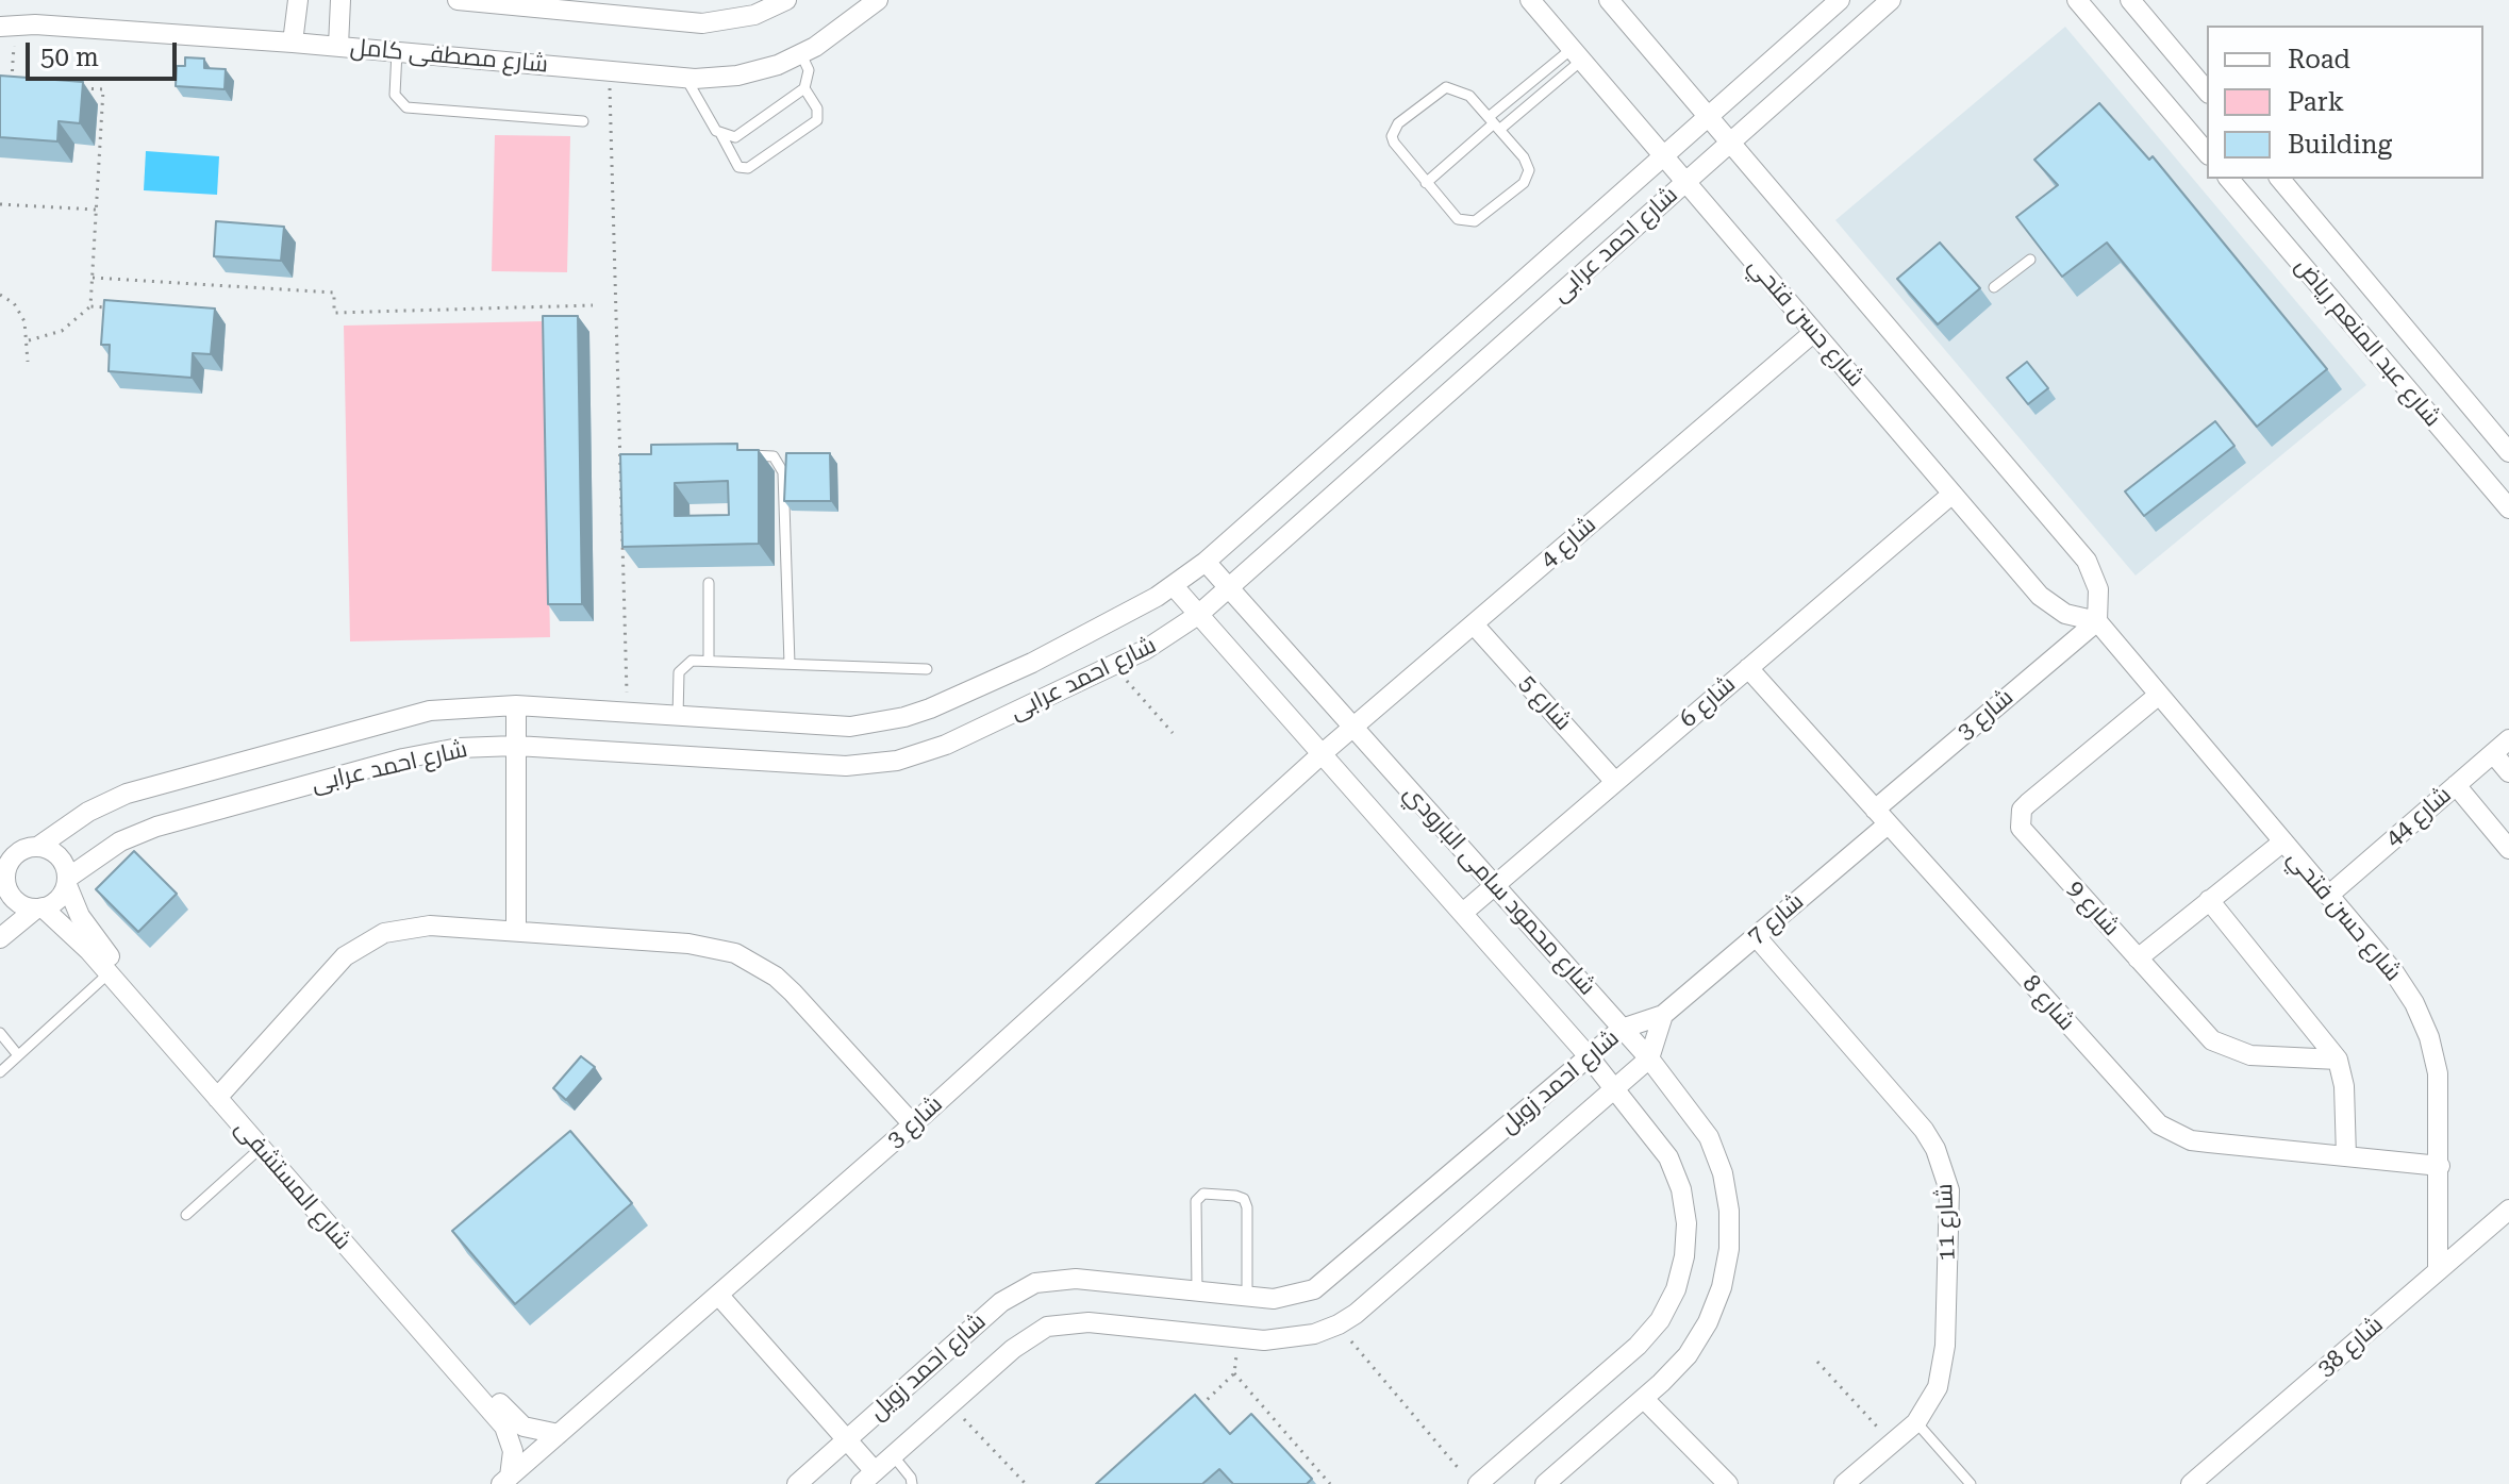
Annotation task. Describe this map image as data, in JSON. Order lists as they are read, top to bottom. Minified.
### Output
{"streets":{"street":["شارع مصطفى كامل","شارع احمد عرابى","شارع حسن فتحي","شارع عبد المنعم رياض","شارع 4","شارع 6","شارع 5","شارع 3","شارع 44","شارع محمود سامى البارودي","شارع 9","شارع 7","شارع 8","شارع احمد زويل","شارع المستشفى","شارع 11","شارع 38"]},"crossings":[["شارع احمد عرابى","شارع حسن فتحي"],["شارع احمد عرابى","شارع محمود سامى البارودي"],["شارع احمد عرابى","شارع المستشفى"],["شارع حسن فتحي","شارع 4"],["شارع حسن فتحي","شارع 6"],["شارع حسن فتحي","شارع 3"],["شارع حسن فتحي","شارع 44"],["شارع حسن فتحي","شارع 9"],["شارع حسن فتحي","شارع 8"],["شارع حسن فتحي","شارع 38"],["شارع 4","شارع 5"],["شارع 4","شارع 3"],["شارع 4","شارع محمود سامى البارودي"],["شارع 6","شارع 5"],["شارع 6","شارع محمود سامى البارودي"],["شارع 6","شارع 8"],["شارع 3","شارع محمود سامى البارودي"],["شارع 3","شارع 7"],["شارع 3","شارع 8"],["شارع 3","شارع المستشفى"],["شارع محمود سامى البارودي","شارع احمد زويل"],["شارع 7","شارع 8"],["شارع 7","شارع احمد زويل"],["شارع 7","شارع 11"]],"legend":["Road","Park","Building"],"scale_bar":"50 m"}
